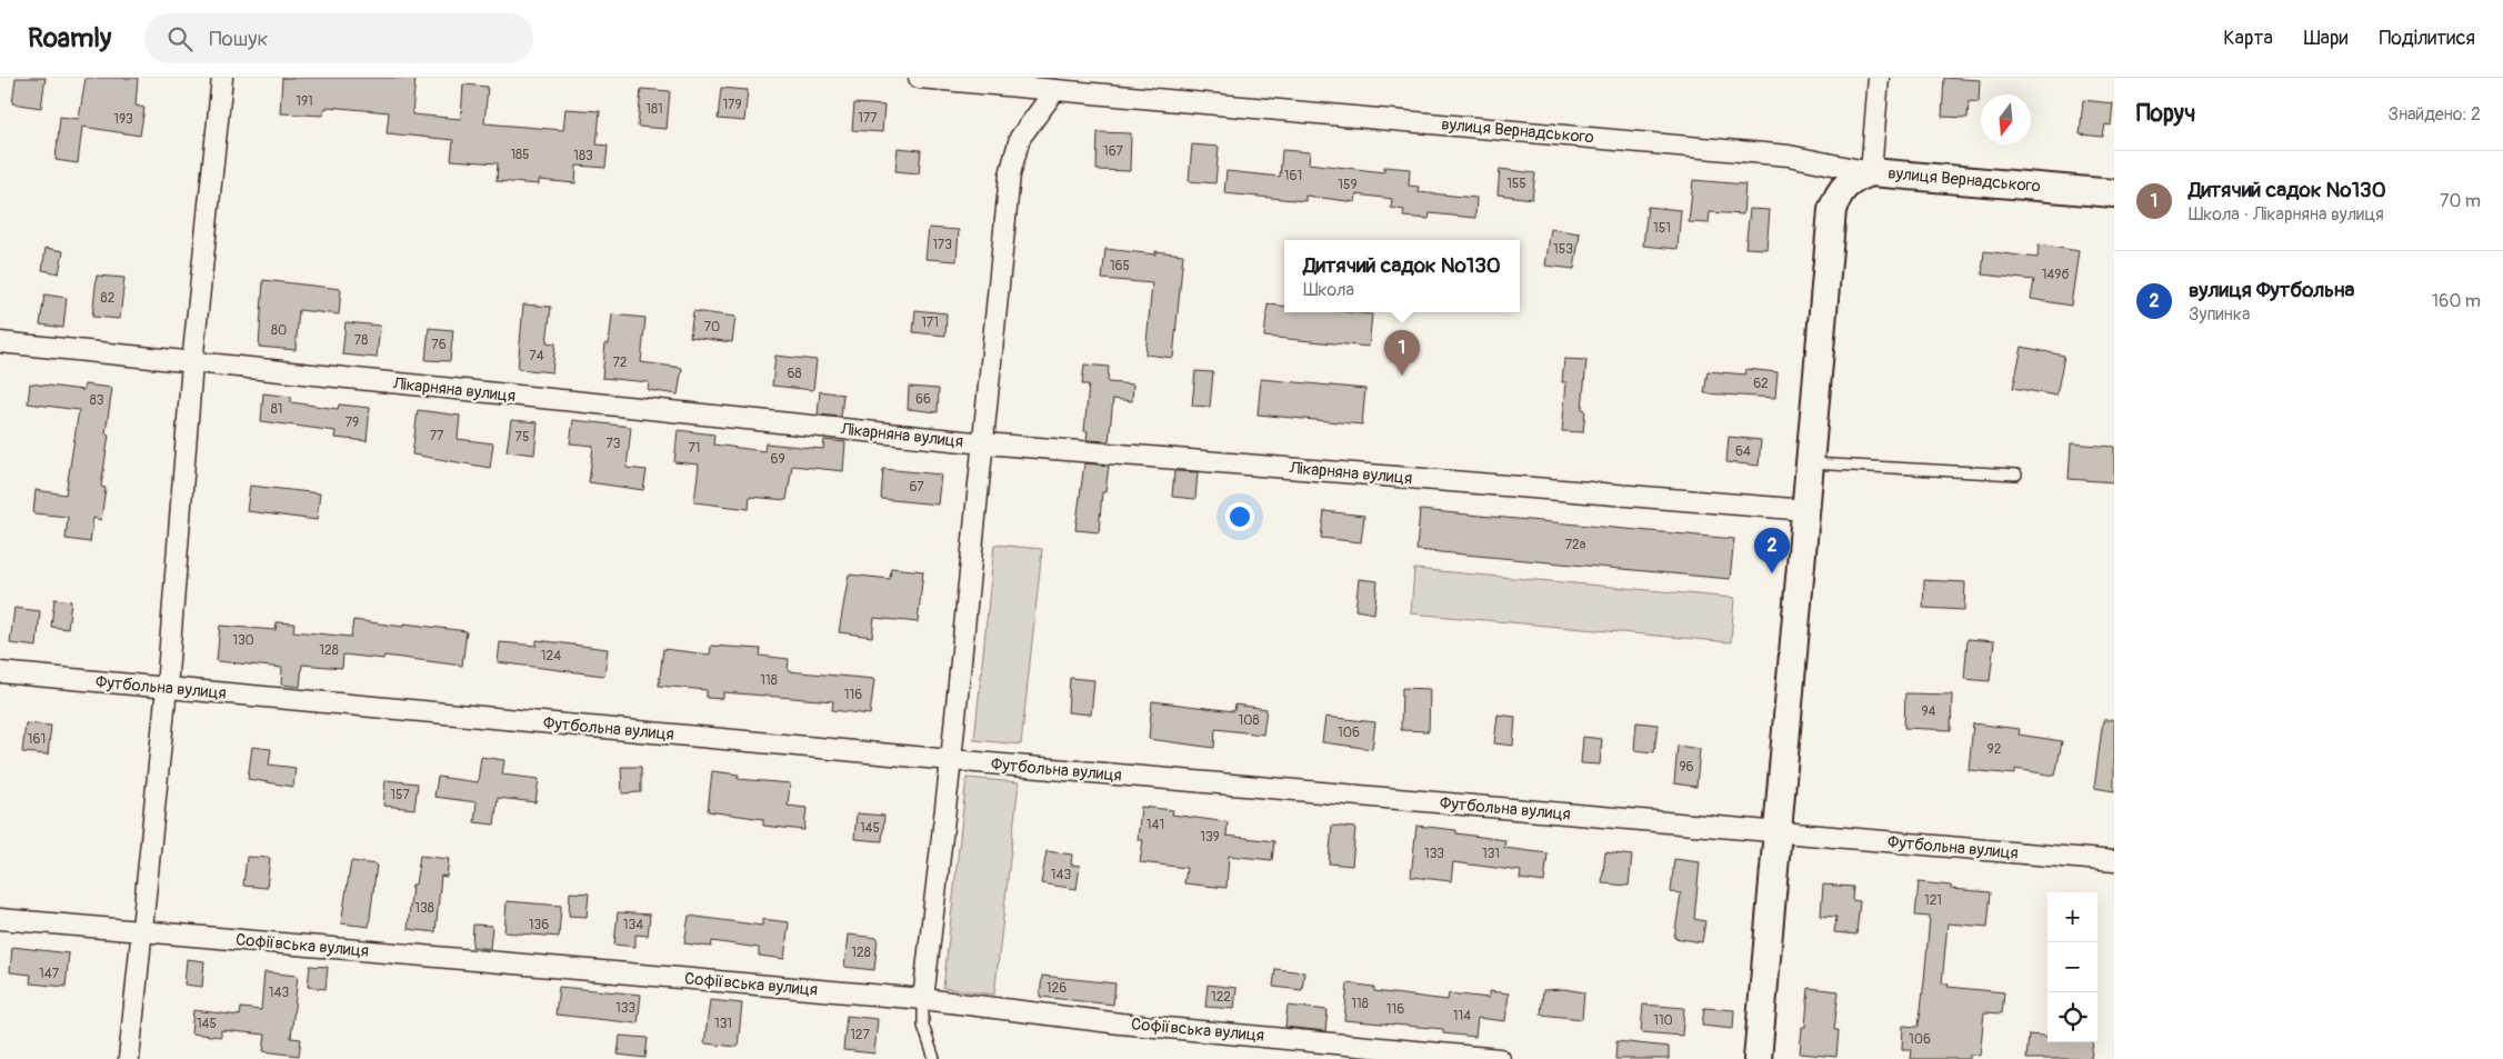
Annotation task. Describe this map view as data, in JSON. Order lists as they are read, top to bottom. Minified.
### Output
{"streets":{"street":["вулиця Вернадського","Лікарняна вулиця","Футбольна вулиця","Софіївська вулиця"]},"house_numbers":["191","179","181","177","193","167","185","183","161","155","159","151","173","153","165","149б","82","171","70","80","78","76","74","72","68","62","66","83","81","79","77","75","73","71","64","69","67","72а","130","128","124","118","116","94","108","106","161","92","96","157","141","145","139","133","131","143","121","138","136","134","128","147","126","143","122","118","133","116","114","110","145","131","127","106"],"north":"bottom","page":{"header":"Roamly","search":"Пошук","nav":["Карта","Шари","Поділитися"],"heading":["Поруч","Знайдено: 2"],"list":[{"mark":"1","name":"Дитячий садок №130","note":"Школа · Лікарняна вулиця","value":"70 m"},{"mark":"2","name":"вулиця Футбольна","note":"Зупинка","value":"160 m"}],"popup":["Дитячий садок №130","Школа"],"pins":["1","2"],"map_buttons":["+","−"]}}
